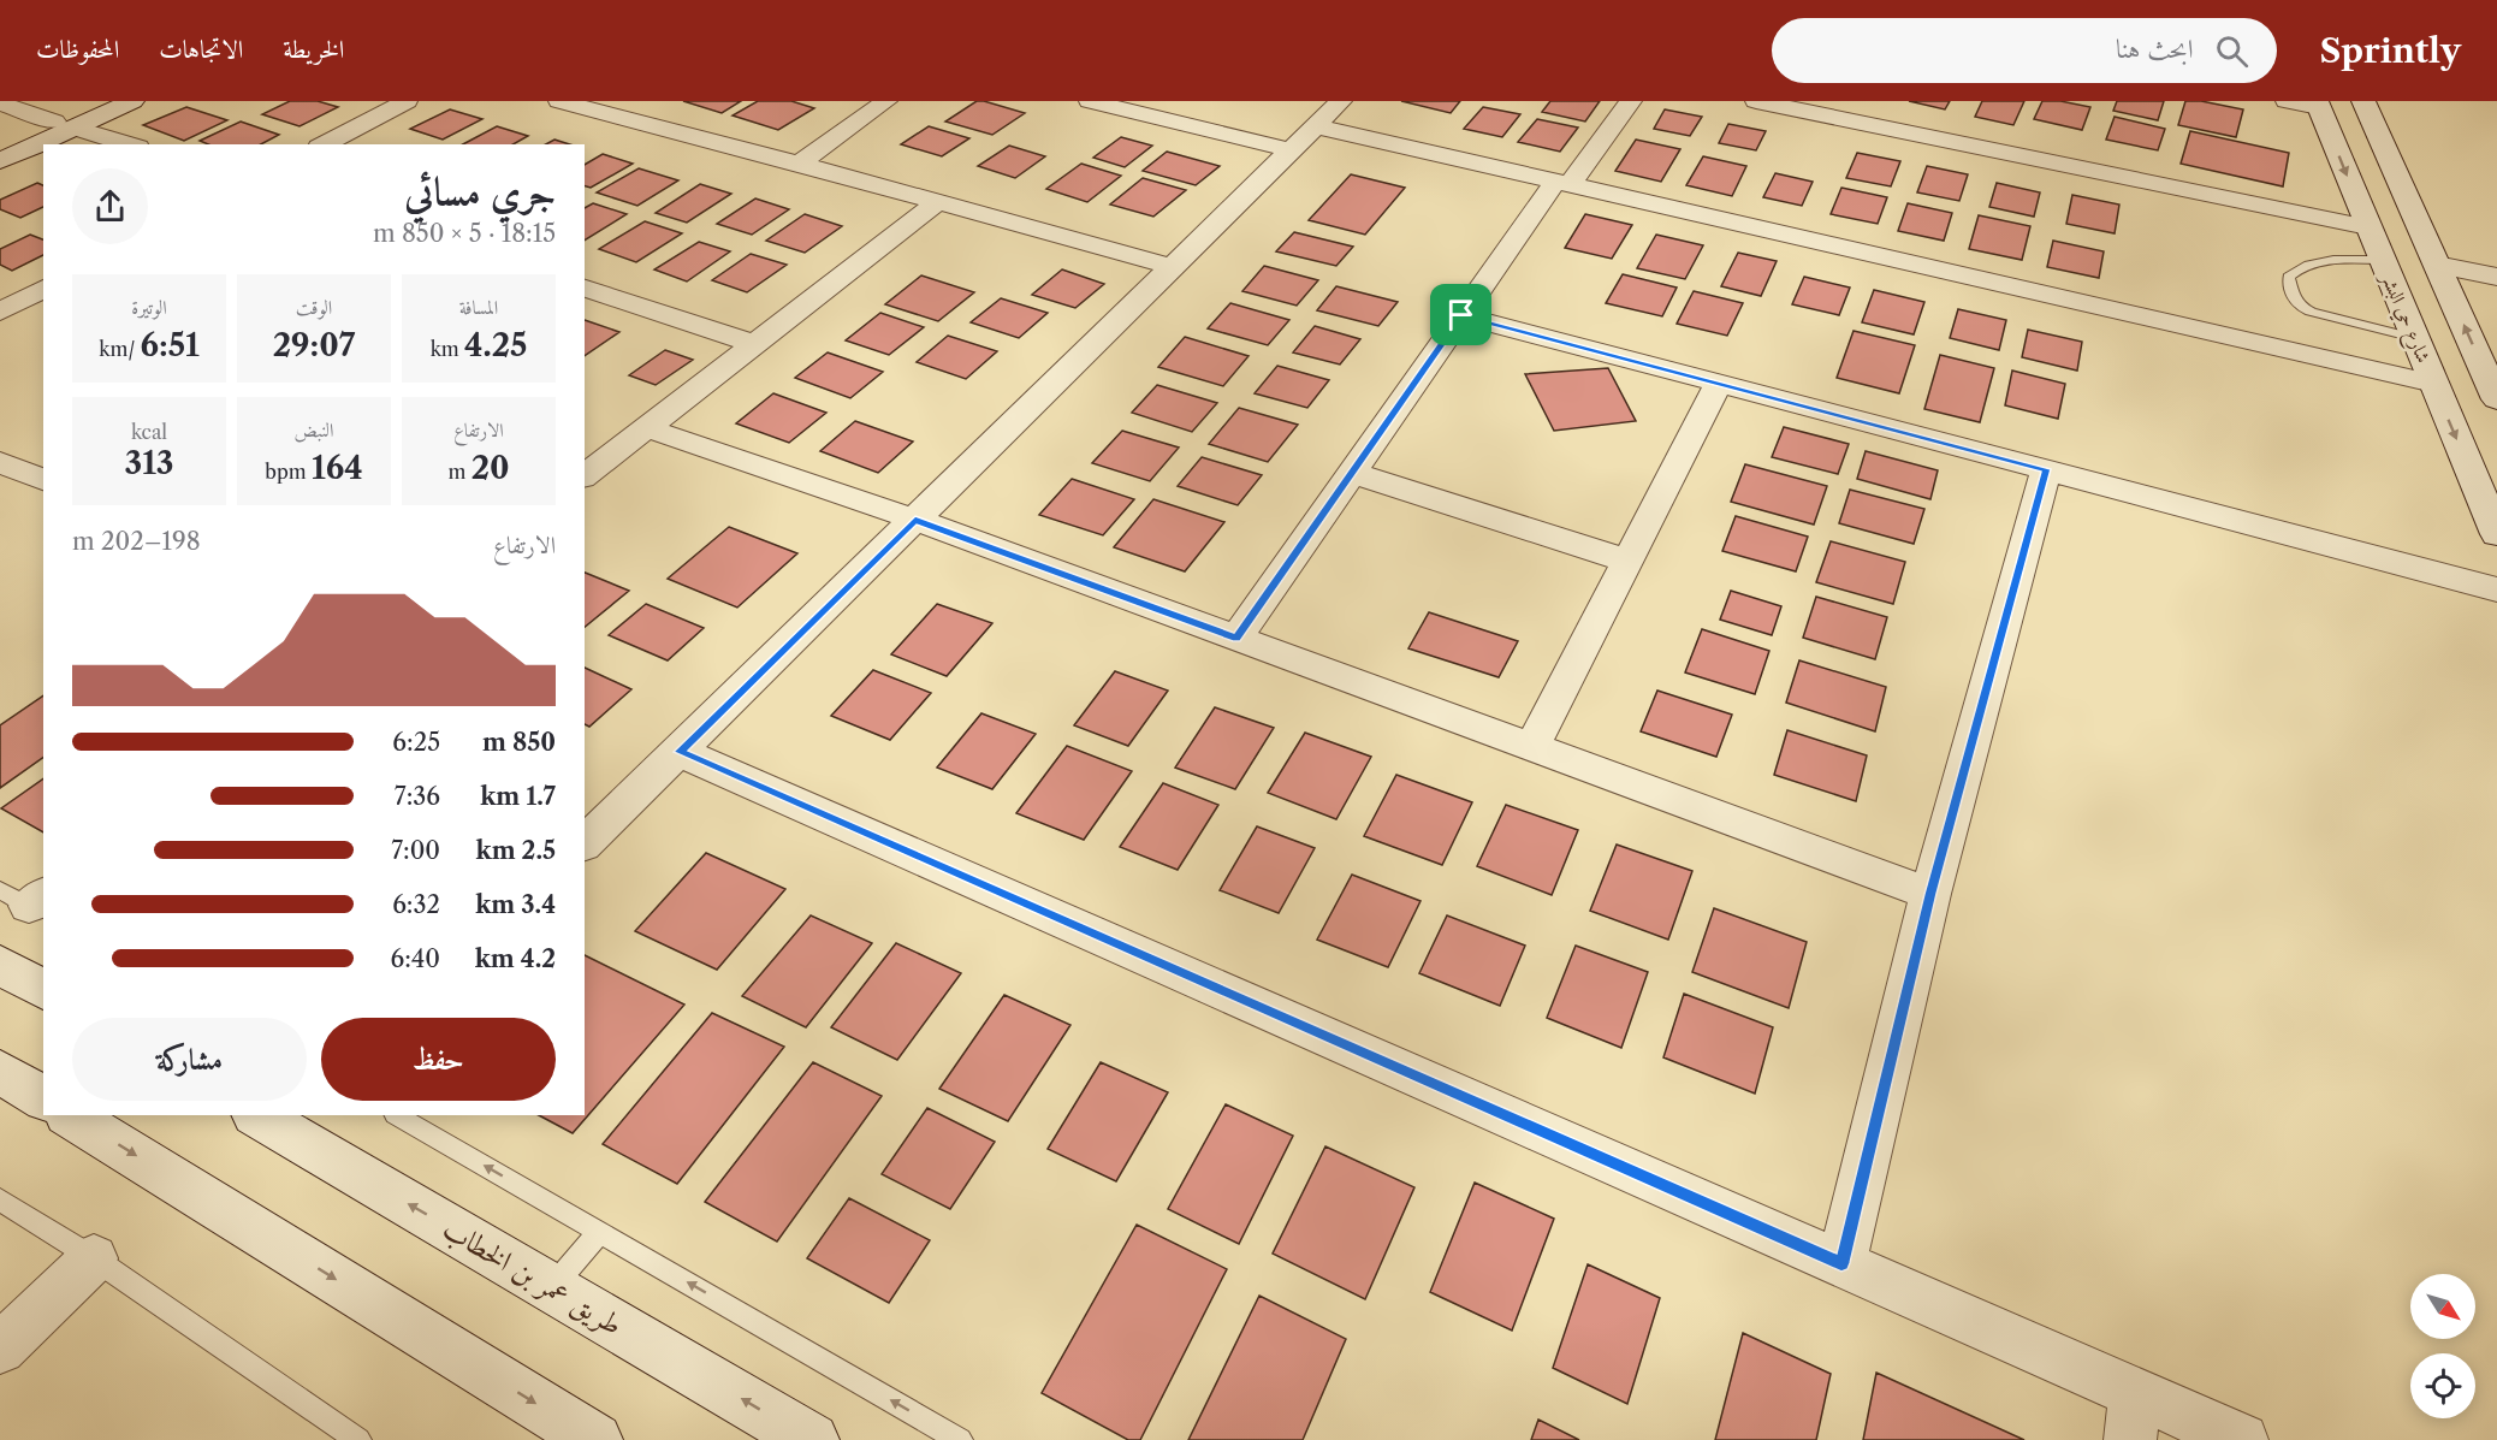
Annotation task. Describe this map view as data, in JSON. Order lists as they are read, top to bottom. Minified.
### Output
{"streets":{"street":["شارع حي البشر","طريق عمر بن الخطاب"]},"north":"bottom right","page":{"header":"Sprintly","search":"ابحث هنا","nav":["الخريطة","الاتجاهات","المحفوظات"],"heading":["جري مسائي","18:15 · 5 × 850 m"],"stats":[["المسافة","4.25 km"],["الوقت","29:07"],["الوتيرة","6:51 /km"],["الارتفاع","20 m"],["النبض","164 bpm"],["kcal","313"]],"chart":["الارتفاع","198–202 m"],"list":[{"name":"850 m","note":"6:25"},{"name":"1.7 km","note":"7:36"},{"name":"2.5 km","note":"7:00"},{"name":"3.4 km","note":"6:32"},{"name":"4.2 km","note":"6:40"}],"buttons":["حفظ","مشاركة"]}}
